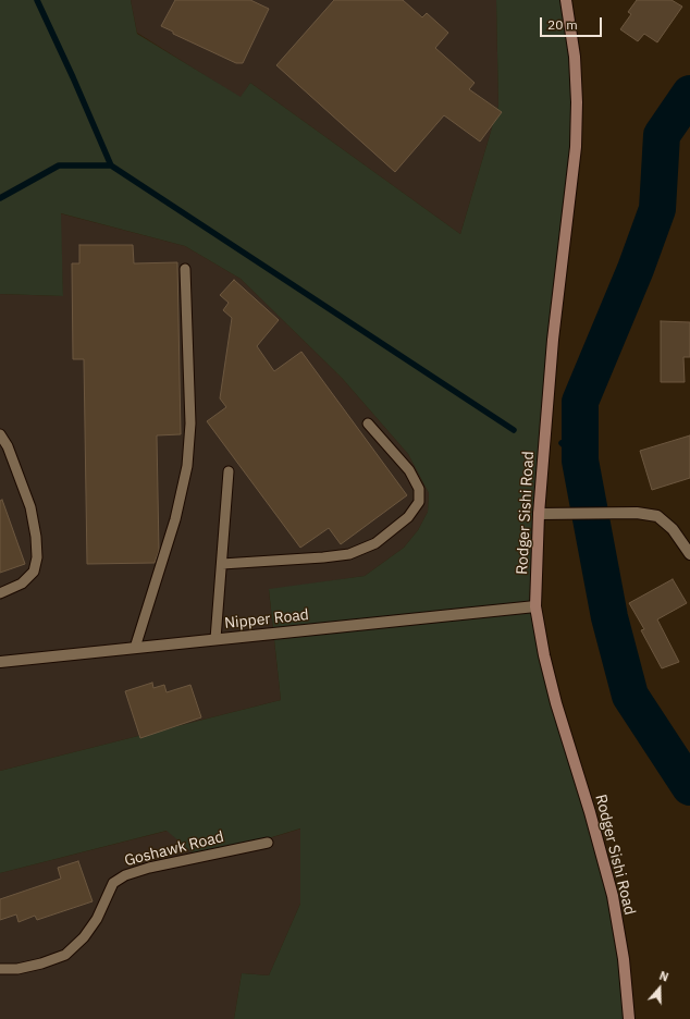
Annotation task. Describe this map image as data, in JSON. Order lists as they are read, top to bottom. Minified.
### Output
{"streets":{"street":["Rodger Sishi Road","Nipper Road"],"lane":["Goshawk Road"]},"crossings":[["Rodger Sishi Road","Nipper Road"]],"scale_bar":"20 m","north":"top"}
